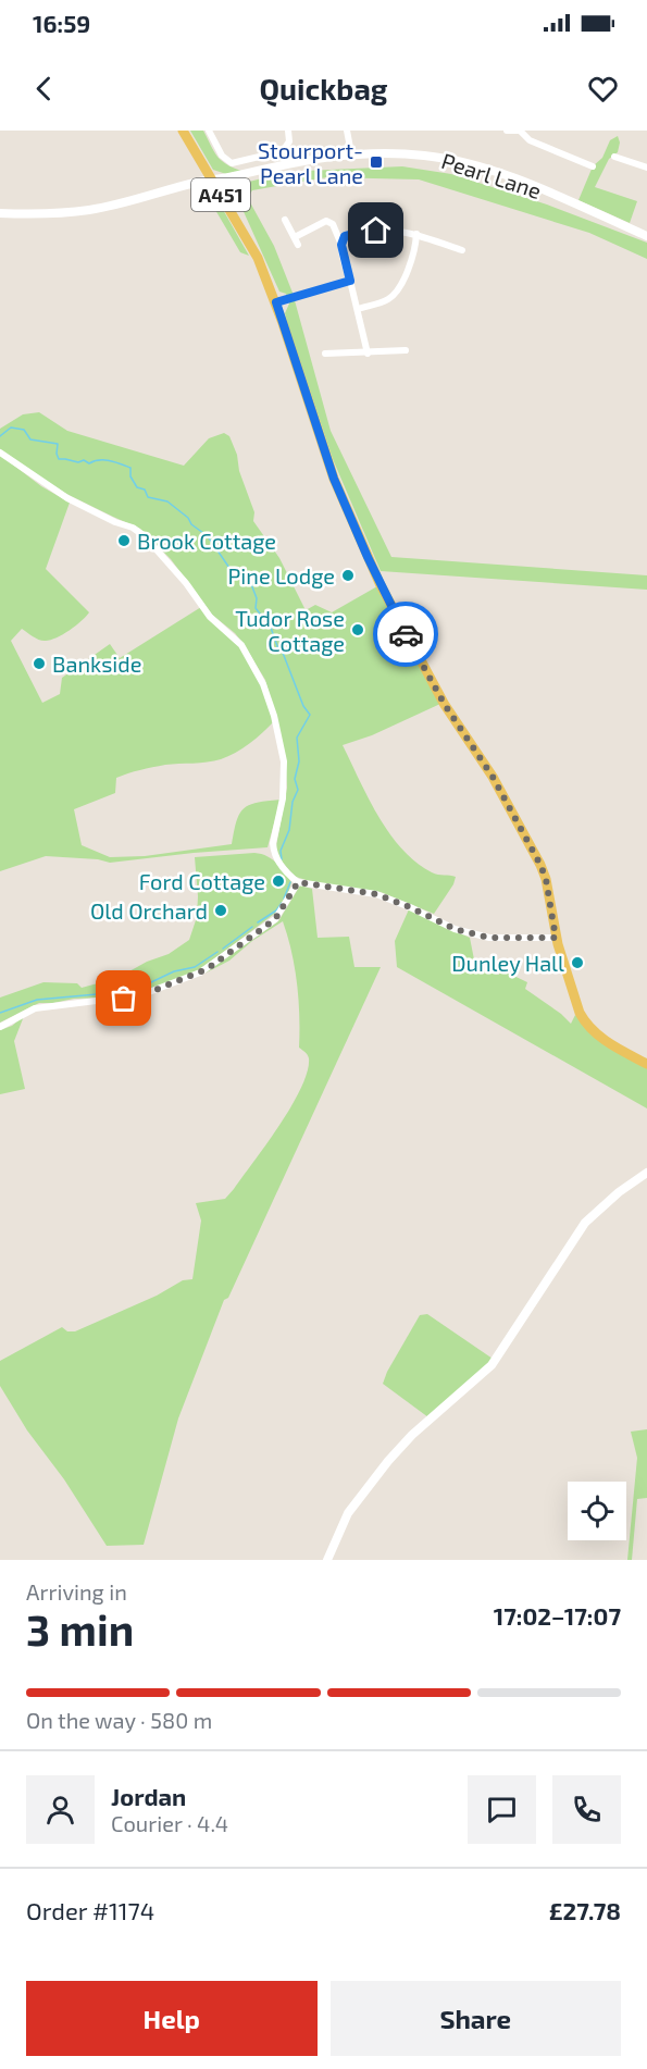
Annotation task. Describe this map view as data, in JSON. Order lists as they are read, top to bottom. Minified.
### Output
{"streets":{"main road":["Pearl Lane","A451"]},"crossings":[["Pearl Lane","A451"]],"places":{"transit":["Stourport- Pearl Lane"],"other":["Brook Cottage","Pine Lodge","Tudor Rose Cottage","Bankside","Ford Cottage","Old Orchard","Dunley Hall"]},"page":{"status":"16:59","header":"Quickbag","heading":["3 min","Arriving in","17:02–17:07"],"panel":["Jordan","Courier · 4.4","Order #1174","£27.78"],"bar":"On the way · 580 m","buttons":["Help","Share"]}}
